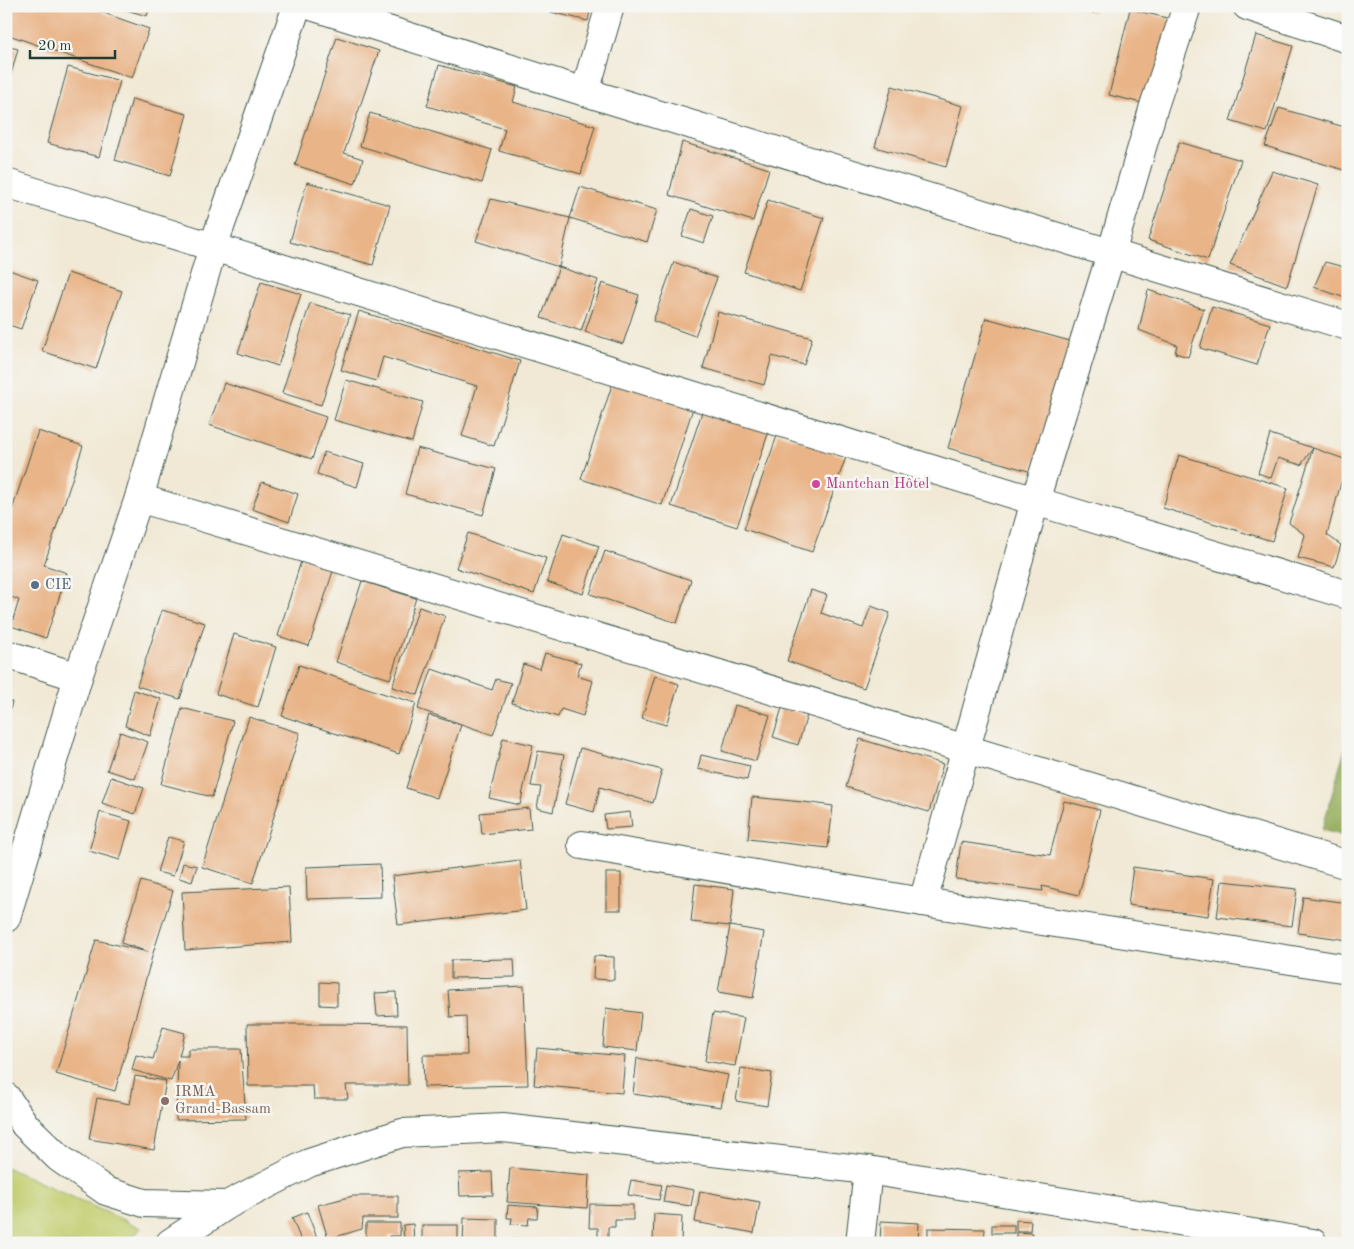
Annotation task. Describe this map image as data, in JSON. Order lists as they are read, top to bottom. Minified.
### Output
{"places":["Mantchan Hôtel","CIE","IRMA Grand-Bassam"],"scale_bar":"20 m"}
